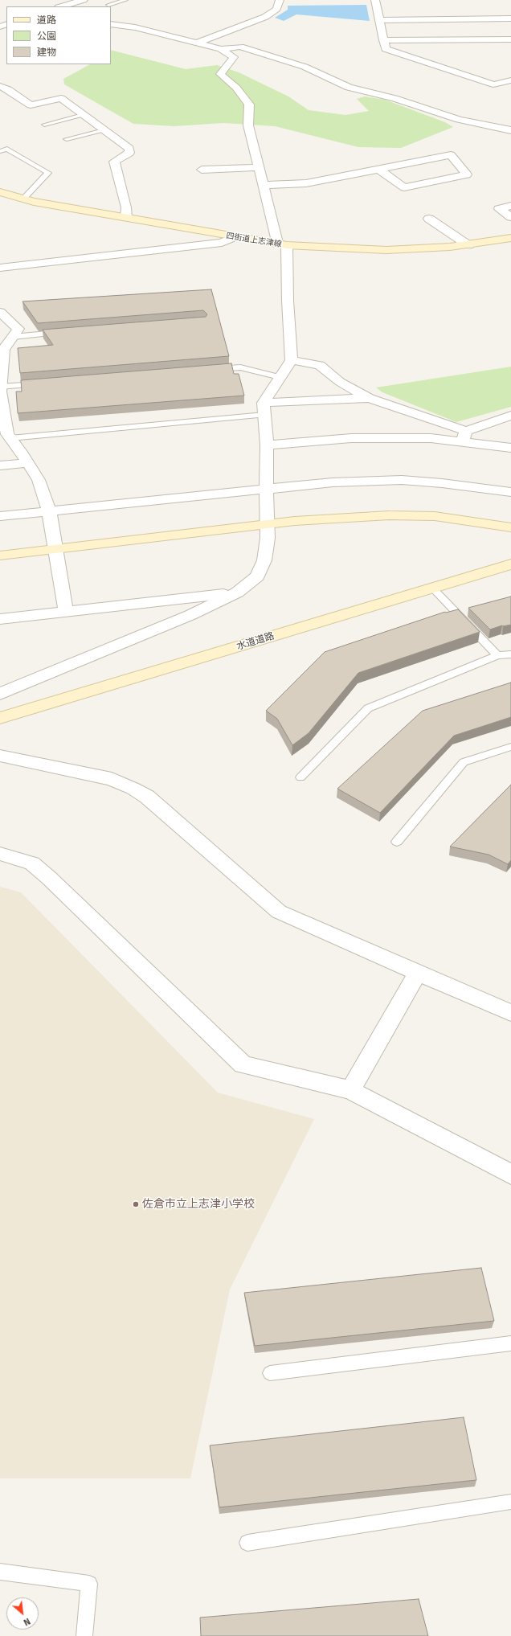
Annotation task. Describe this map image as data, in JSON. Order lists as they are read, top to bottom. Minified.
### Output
{"streets":{"street":["四街道上志津線","水道道路"]},"places":["佐倉市立上志津小学校"],"legend":["道路","公園","建物"],"north":"bottom right"}
